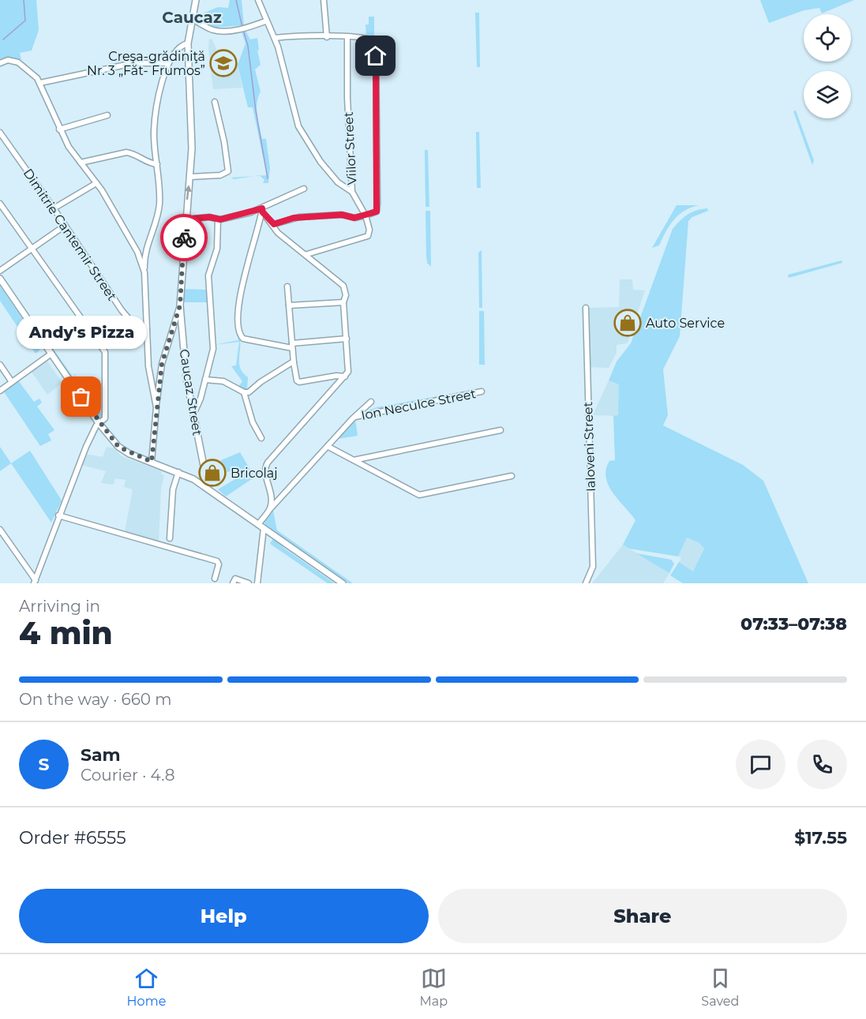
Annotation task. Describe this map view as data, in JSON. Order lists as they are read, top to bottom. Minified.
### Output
{"streets":{"street":["Viilor Street","Dimitrie Cantemir Street","Caucaz Street","Ion Neculce Street","Ialoveni Street"]},"districts":["Caucaz"],"places":{"school or university":["Creşa-grădiniţă Nr. 3 „Făt- Frumos”"],"shop":["Auto Service","Bricolaj"],"other":["Andy's Pizza"]},"page":{"bubble":"Andy's Pizza","heading":["4 min","Arriving in","07:33–07:38"],"panel":["Sam","Courier · 4.8","Order #6555","$17.55"],"bar":"On the way · 660 m","round":"S","buttons":["Help","Share"],"tabs":["Home","Map","Saved"]}}
